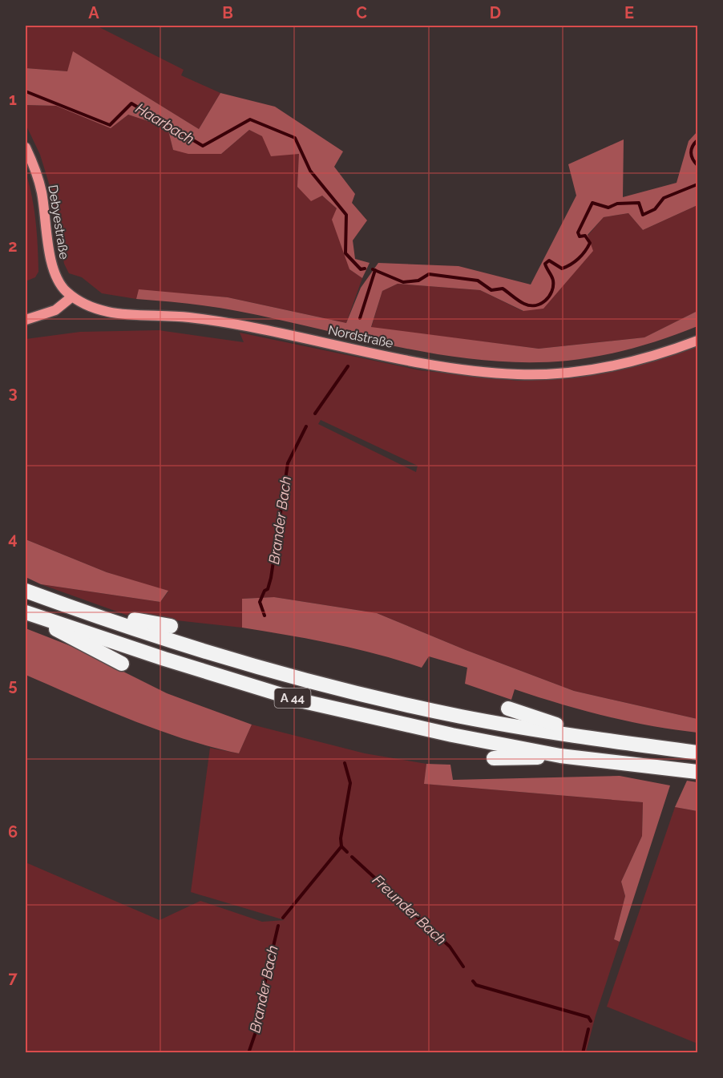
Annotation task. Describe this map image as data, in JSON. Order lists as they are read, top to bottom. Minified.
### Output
{"streets":{"highway":["A 44"],"main road":["Debyestraße","Nordstraße"]},"crossings":[["Debyestraße","Nordstraße"]],"water":["Haarbach","Brander Bach","Freunder Bach"],"grid":{"columns":["A","B","C","D","E"],"rows":["1","2","3","4","5","6","7"]}}
